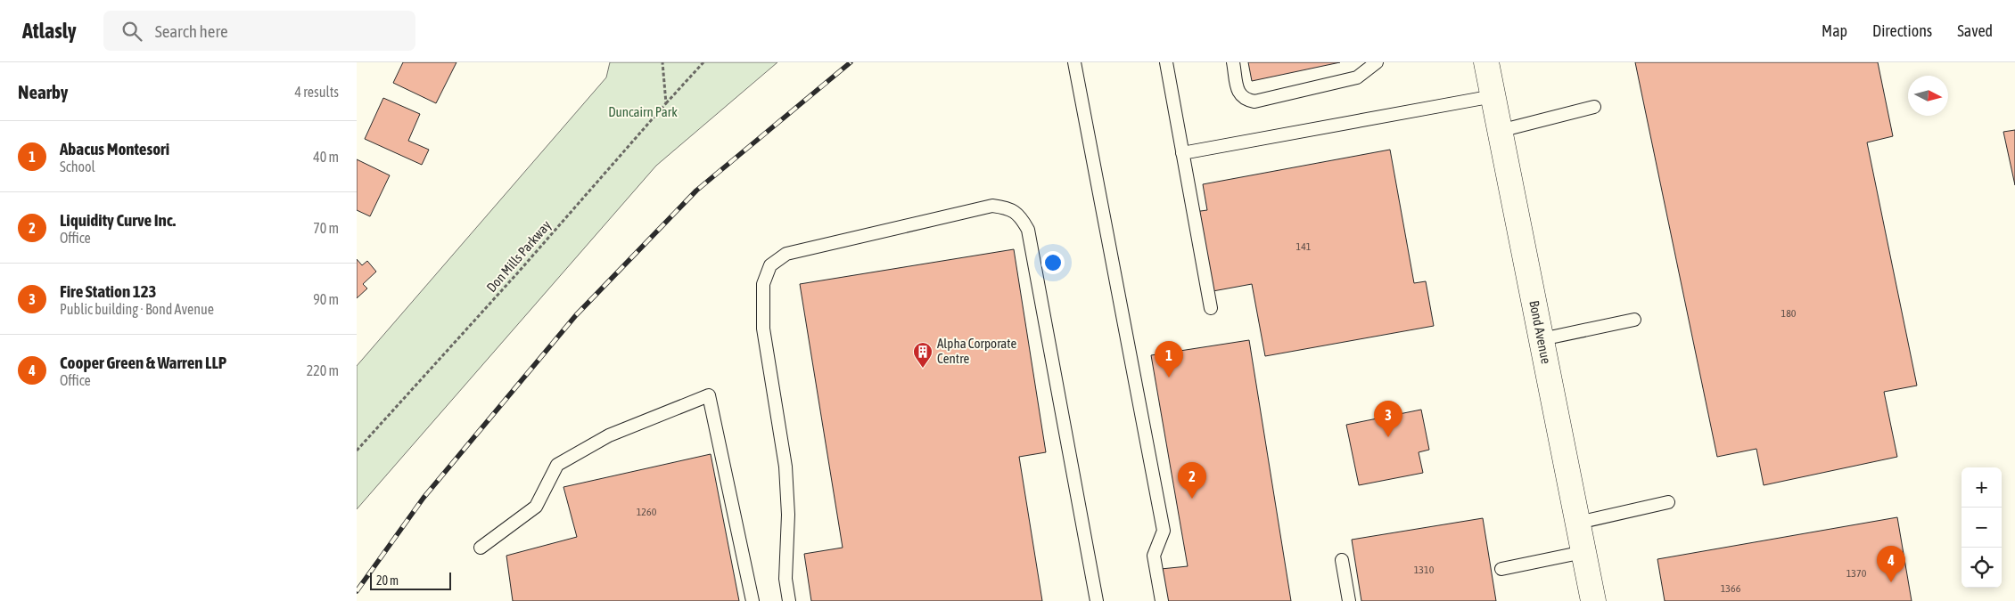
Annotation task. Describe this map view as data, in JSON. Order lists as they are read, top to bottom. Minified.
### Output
{"streets":{"street":["Bond Avenue"],"path":["Don Mills Parkway"]},"parks":["Duncairn Park"],"places":{"building":["Alpha Corporate Centre"]},"house_numbers":["141","180","1260","1310","1370","1366"],"scale_bar":"20 m","north":"right","page":{"header":"Atlasly","search":"Search here","nav":["Map","Directions","Saved"],"heading":["Nearby","4 results"],"list":[{"mark":"1","name":"Abacus Montesori","note":"School","value":"40 m"},{"mark":"2","name":"Liquidity Curve Inc.","note":"Office","value":"70 m"},{"mark":"3","name":"Fire Station 123","note":"Public building · Bond Avenue","value":"90 m"},{"mark":"4","name":"Cooper Green & Warren LLP","note":"Office","value":"220 m"}],"pins":["1","3","2","4"],"map_buttons":["+","−"],"scale":"20 m"}}
